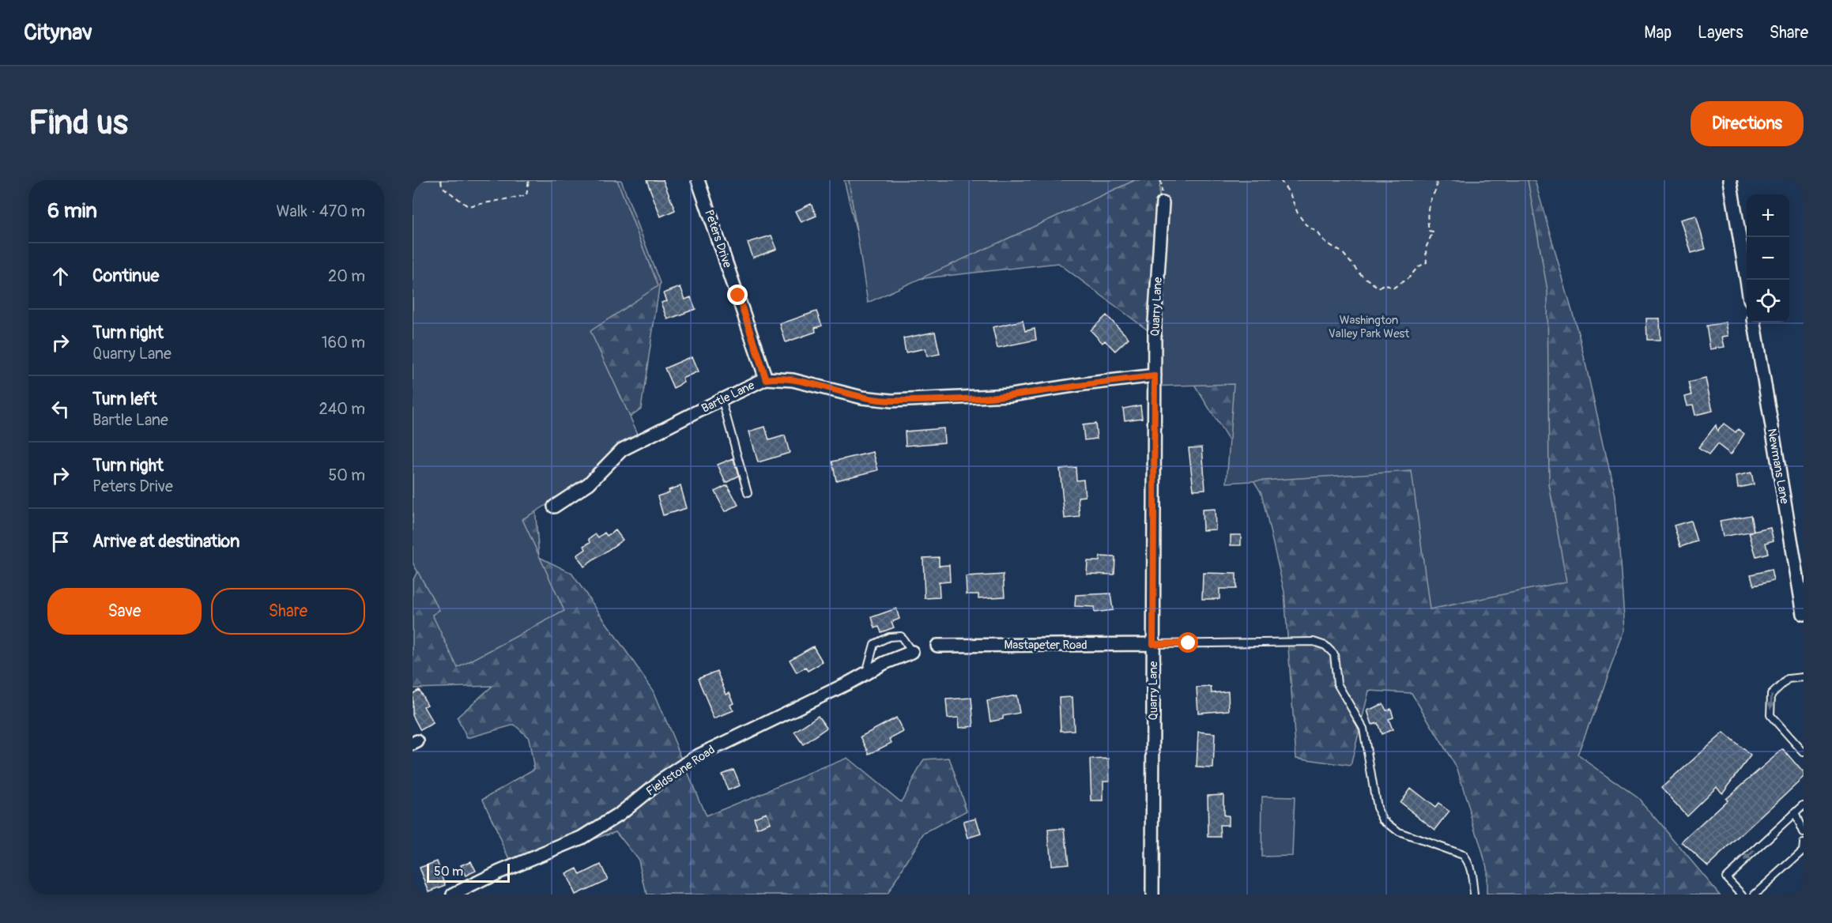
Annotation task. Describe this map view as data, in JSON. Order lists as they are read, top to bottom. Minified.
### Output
{"streets":{"street":["Peters Drive","Quarry Lane","Bartle Lane","Newmans Lane","Mastapeter Road","Fieldstone Road"]},"crossings":[["Peters Drive","Bartle Lane"],["Quarry Lane","Bartle Lane"],["Quarry Lane","Mastapeter Road"]],"parks":["Washington Valley Park West"],"scale_bar":"50 m","page":{"header":"Citynav","nav":["Map","Layers","Share"],"buttons":["Directions",["Save","Share"]],"title":"Find us","heading":["6 min","Walk · 470 m"],"map_buttons":["+","−"],"list":[["Continue","20 m"],["Turn right","Quarry Lane","160 m"],["Turn left","Bartle Lane","240 m"],["Turn right","Peters Drive","50 m"],"Arrive at destination"],"scale":"50 m"}}
